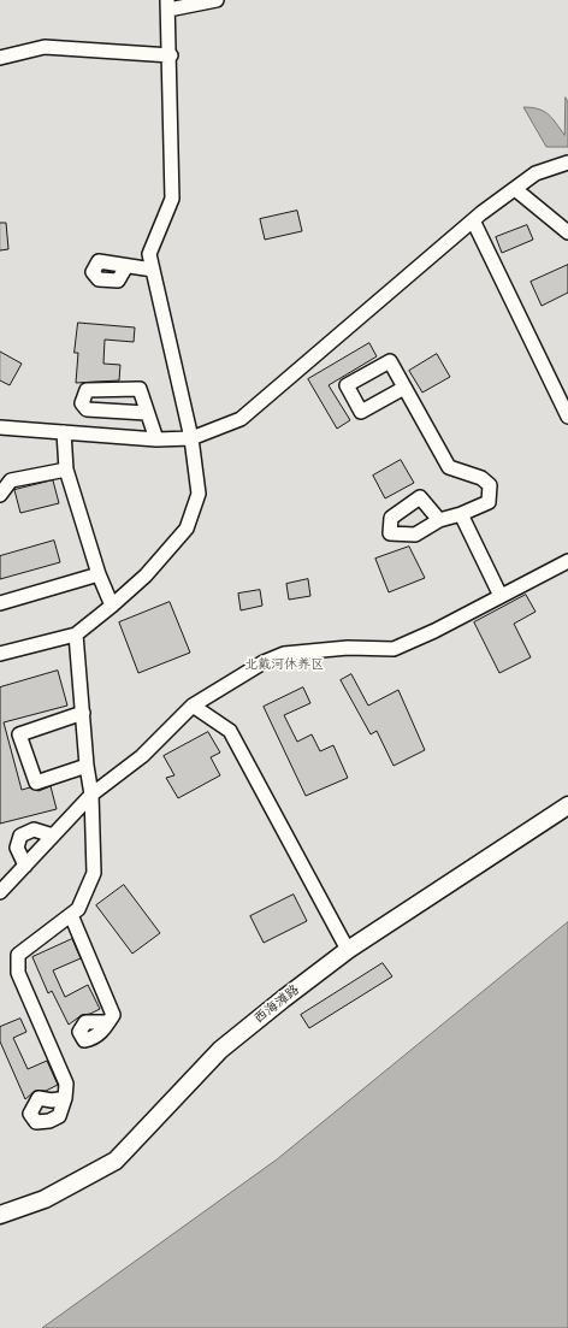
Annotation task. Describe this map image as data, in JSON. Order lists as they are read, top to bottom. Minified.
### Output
{"streets":{"main road":["西海滩路"]},"parks":["北戴河休养区"]}
